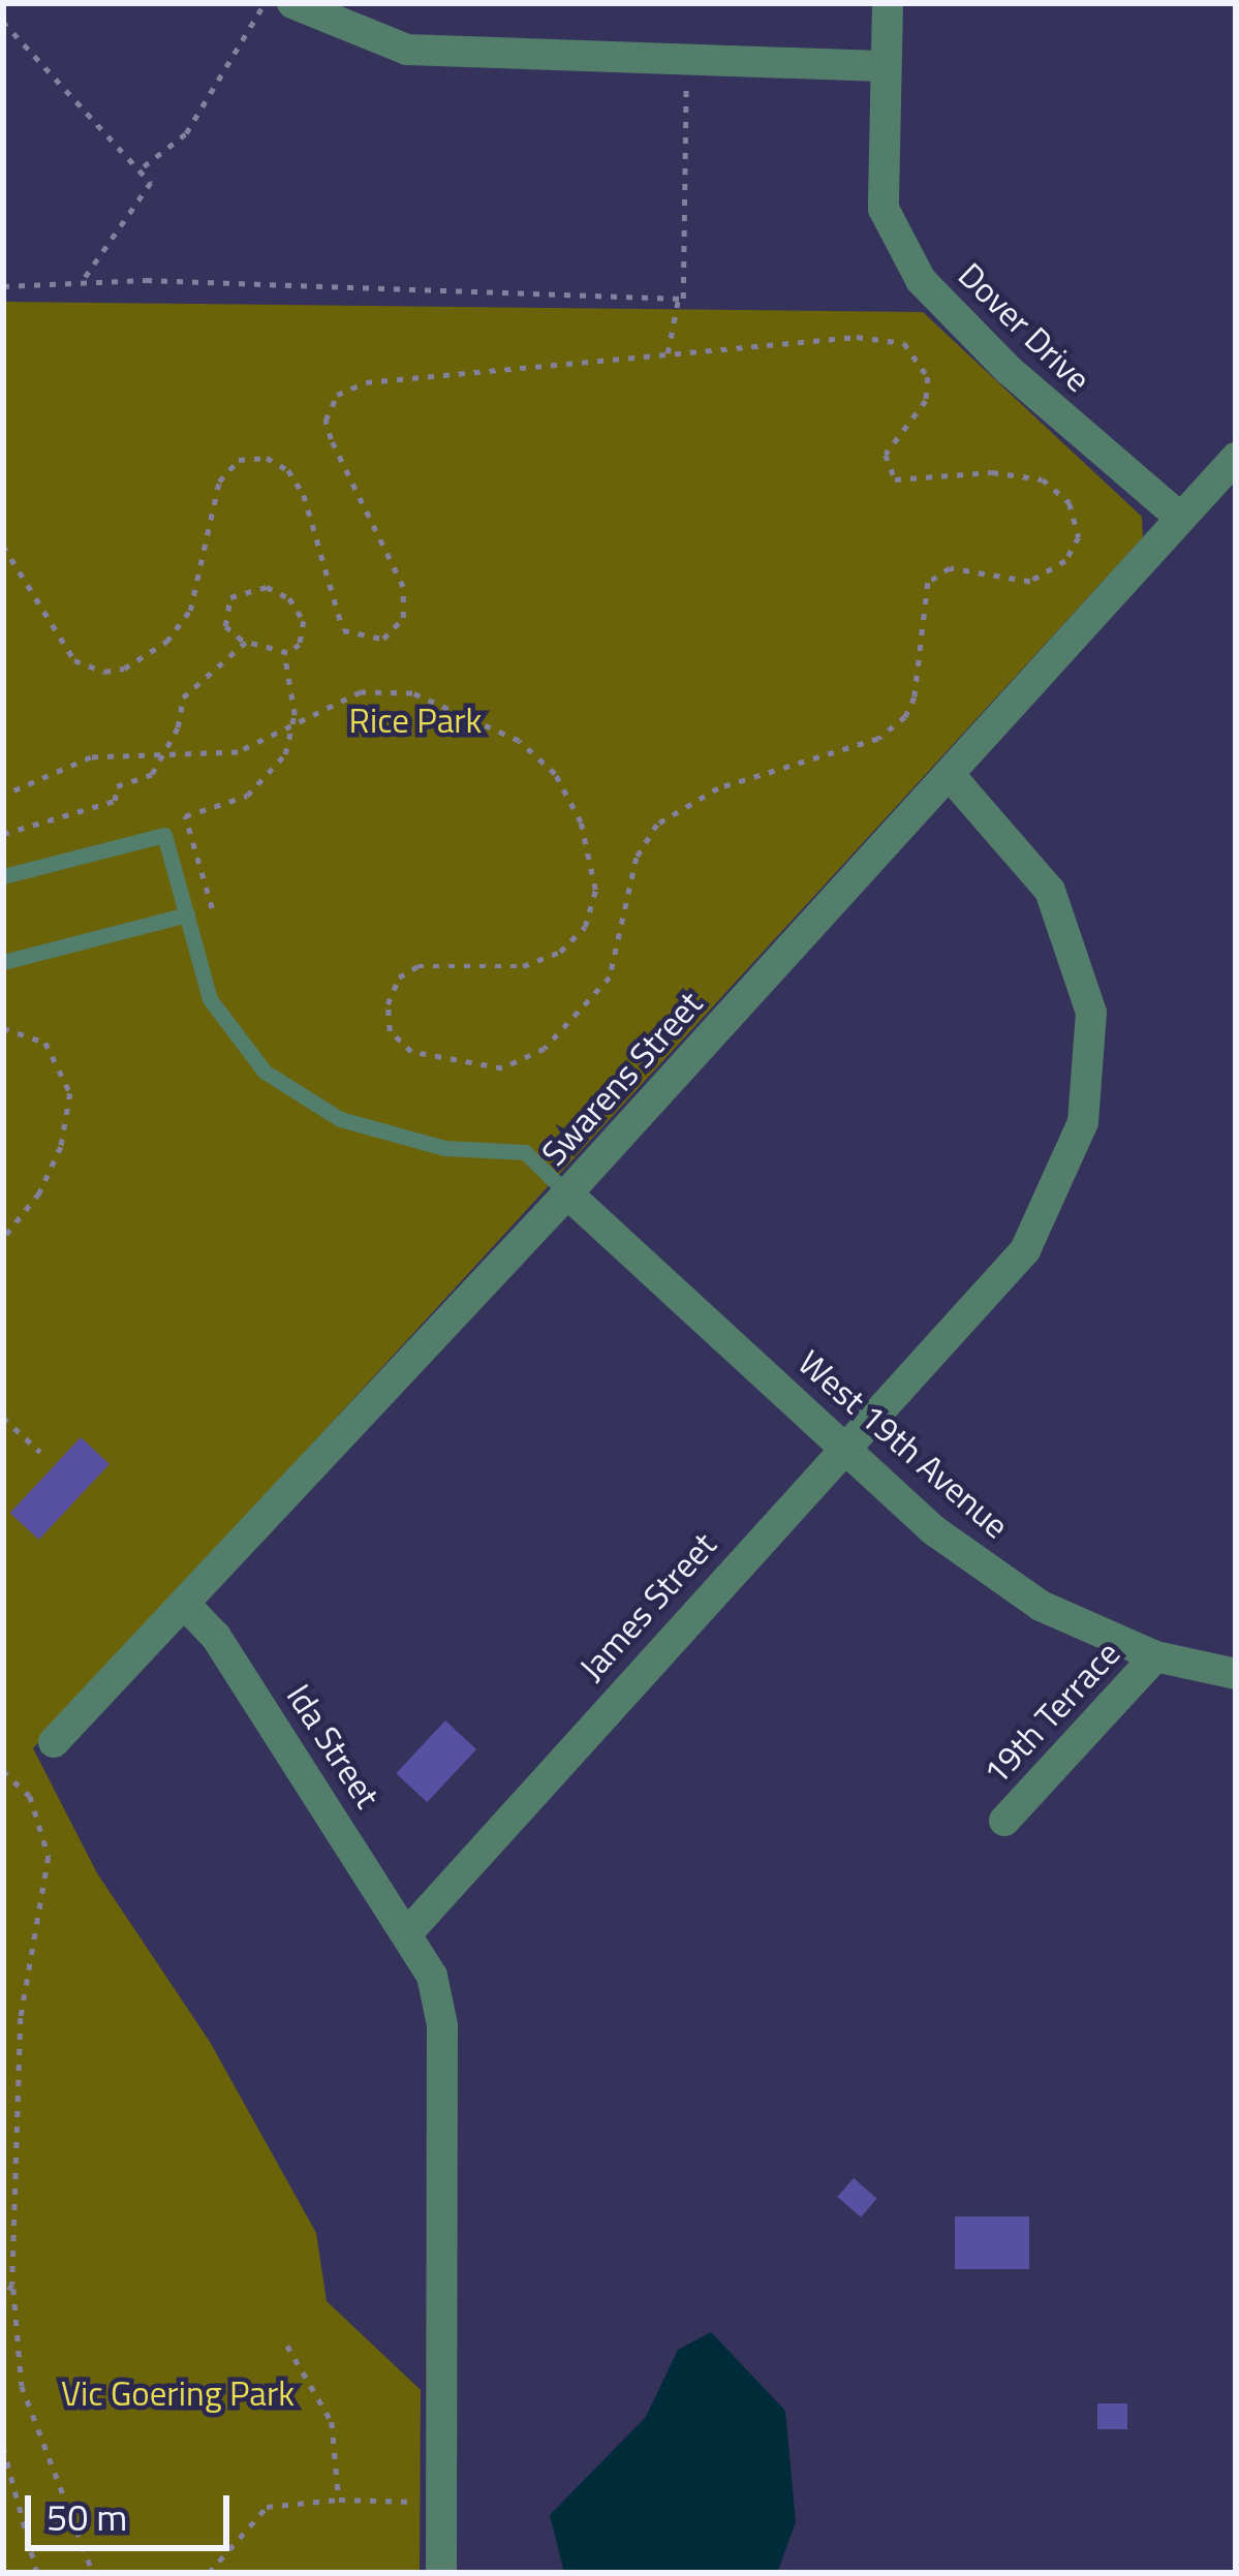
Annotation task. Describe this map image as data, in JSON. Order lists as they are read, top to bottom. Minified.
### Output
{"streets":{"street":["Dover Drive","Swarens Street","West 19th Avenue","James Street","19th Terrace","Ida Street"]},"crossings":[["Dover Drive","Swarens Street"],["Swarens Street","West 19th Avenue"],["Swarens Street","James Street"],["Swarens Street","Ida Street"],["West 19th Avenue","James Street"],["West 19th Avenue","19th Terrace"],["James Street","Ida Street"]],"parks":["Rice Park","Vic Goering Park"],"scale_bar":"50 m"}
